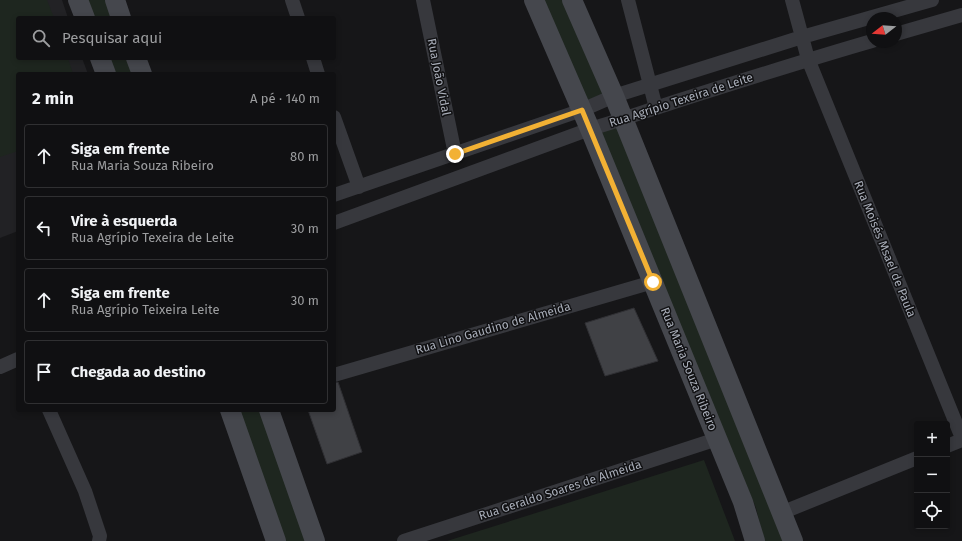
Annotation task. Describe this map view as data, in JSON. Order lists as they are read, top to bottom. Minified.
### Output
{"streets":{"street":["Rua João Vidal","Rua Agrípio Texeira de Leite","Rua Moisés Msael de Paula","Rua Lino Gaudino de Almeida","Rua Maria Souza Ribeiro","Rua Geraldo Soares de Almeida"]},"crossings":[["Rua João Vidal","Rua Agrípio Texeira de Leite"],["Rua Agrípio Texeira de Leite","Rua Moisés Msael de Paula"],["Rua Agrípio Texeira de Leite","Rua Maria Souza Ribeiro"],["Rua Lino Gaudino de Almeida","Rua Maria Souza Ribeiro"],["Rua Maria Souza Ribeiro","Rua Geraldo Soares de Almeida"]],"north":"left","page":{"search":"Pesquisar aqui","heading":["2 min","A pé · 140 m"],"list":[["Siga em frente","Rua Maria Souza Ribeiro","80 m"],["Vire à esquerda","Rua Agrípio Texeira de Leite","30 m"],["Siga em frente","Rua Agrípio Teixeira Leite","30 m"],"Chegada ao destino"],"map_buttons":["+","−"]}}
